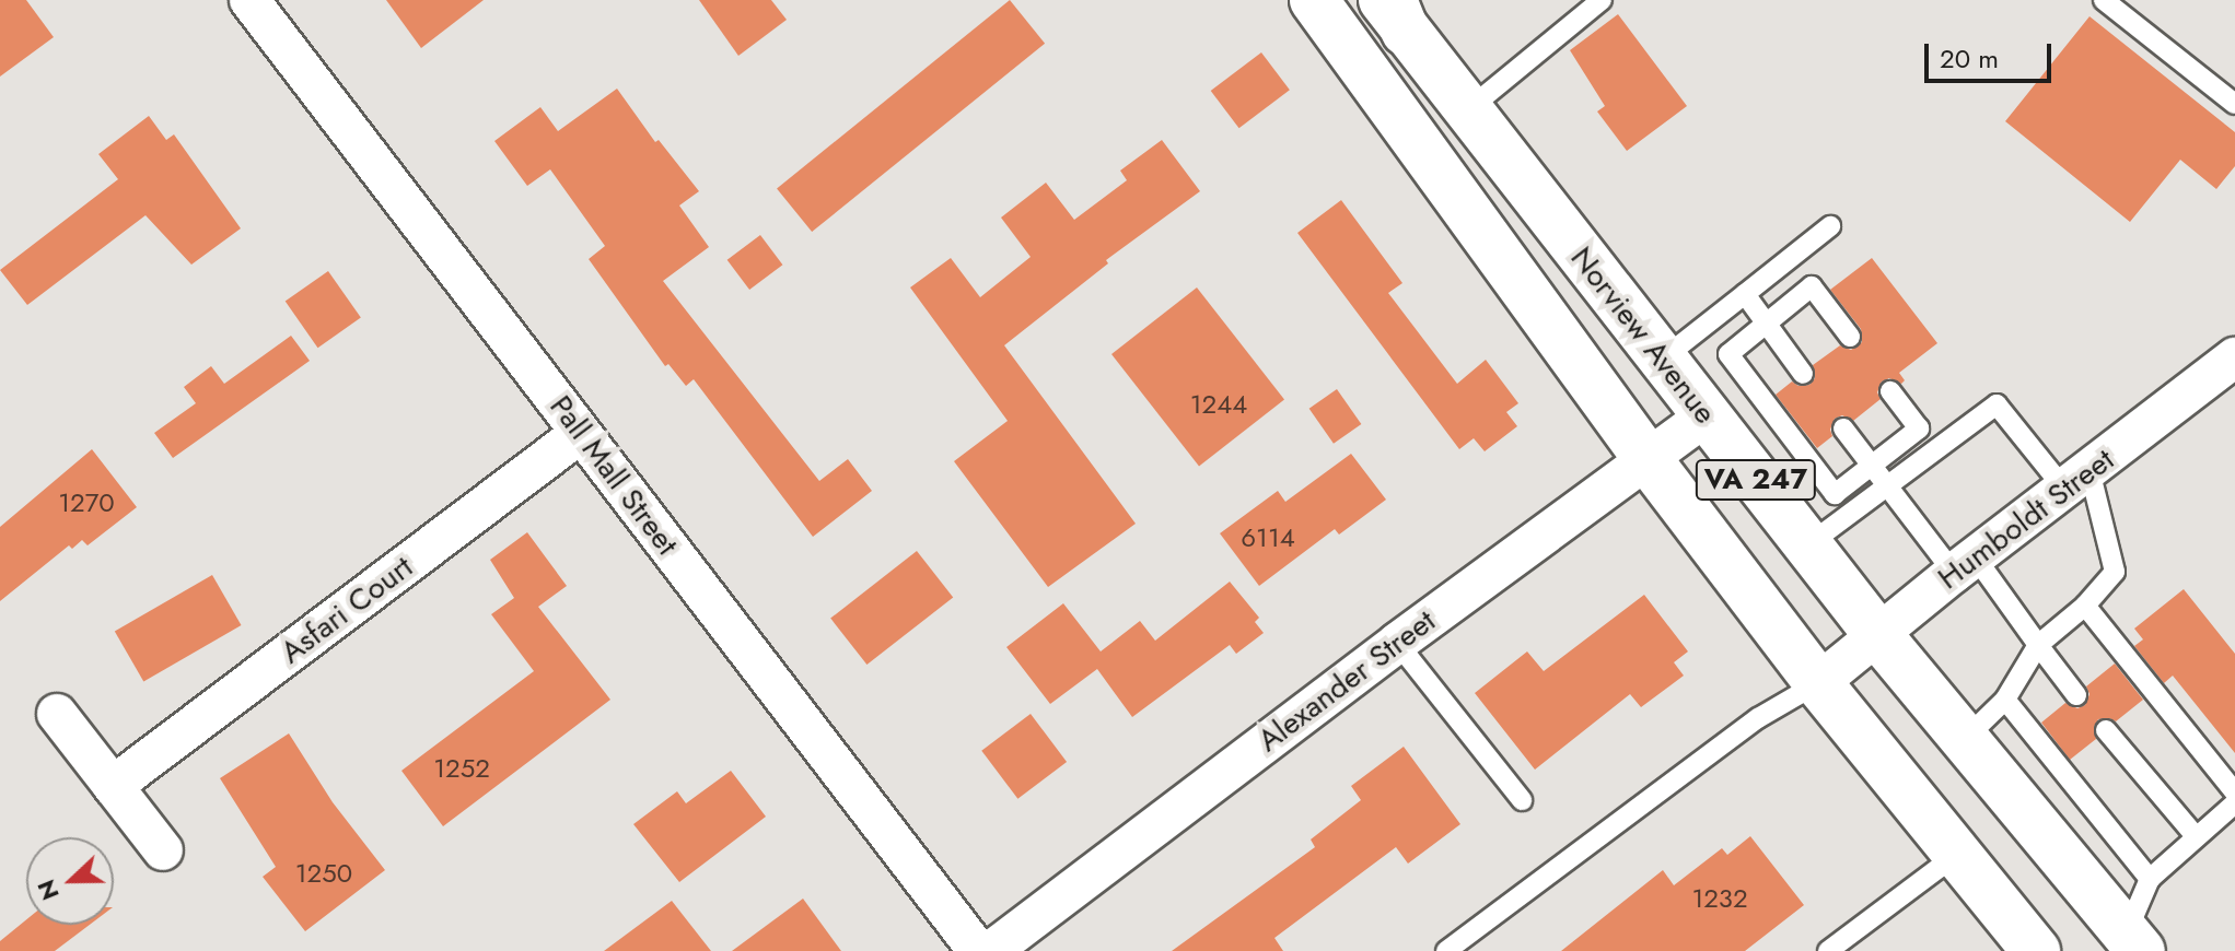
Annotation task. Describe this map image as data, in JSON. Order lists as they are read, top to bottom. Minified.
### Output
{"streets":{"main road":["Norview Avenue","VA 247"],"street":["Pall Mall Street","Humboldt Street","Asfari Court","Alexander Street"]},"crossings":[["Norview Avenue","Humboldt Street"],["Norview Avenue","Alexander Street"],["Pall Mall Street","Asfari Court"],["Pall Mall Street","Alexander Street"],["VA 247","Humboldt Street"],["VA 247","Alexander Street"]],"house_numbers":["1244","1270","6114","1252","1250","1232"],"scale_bar":"20 m","north":"left"}
